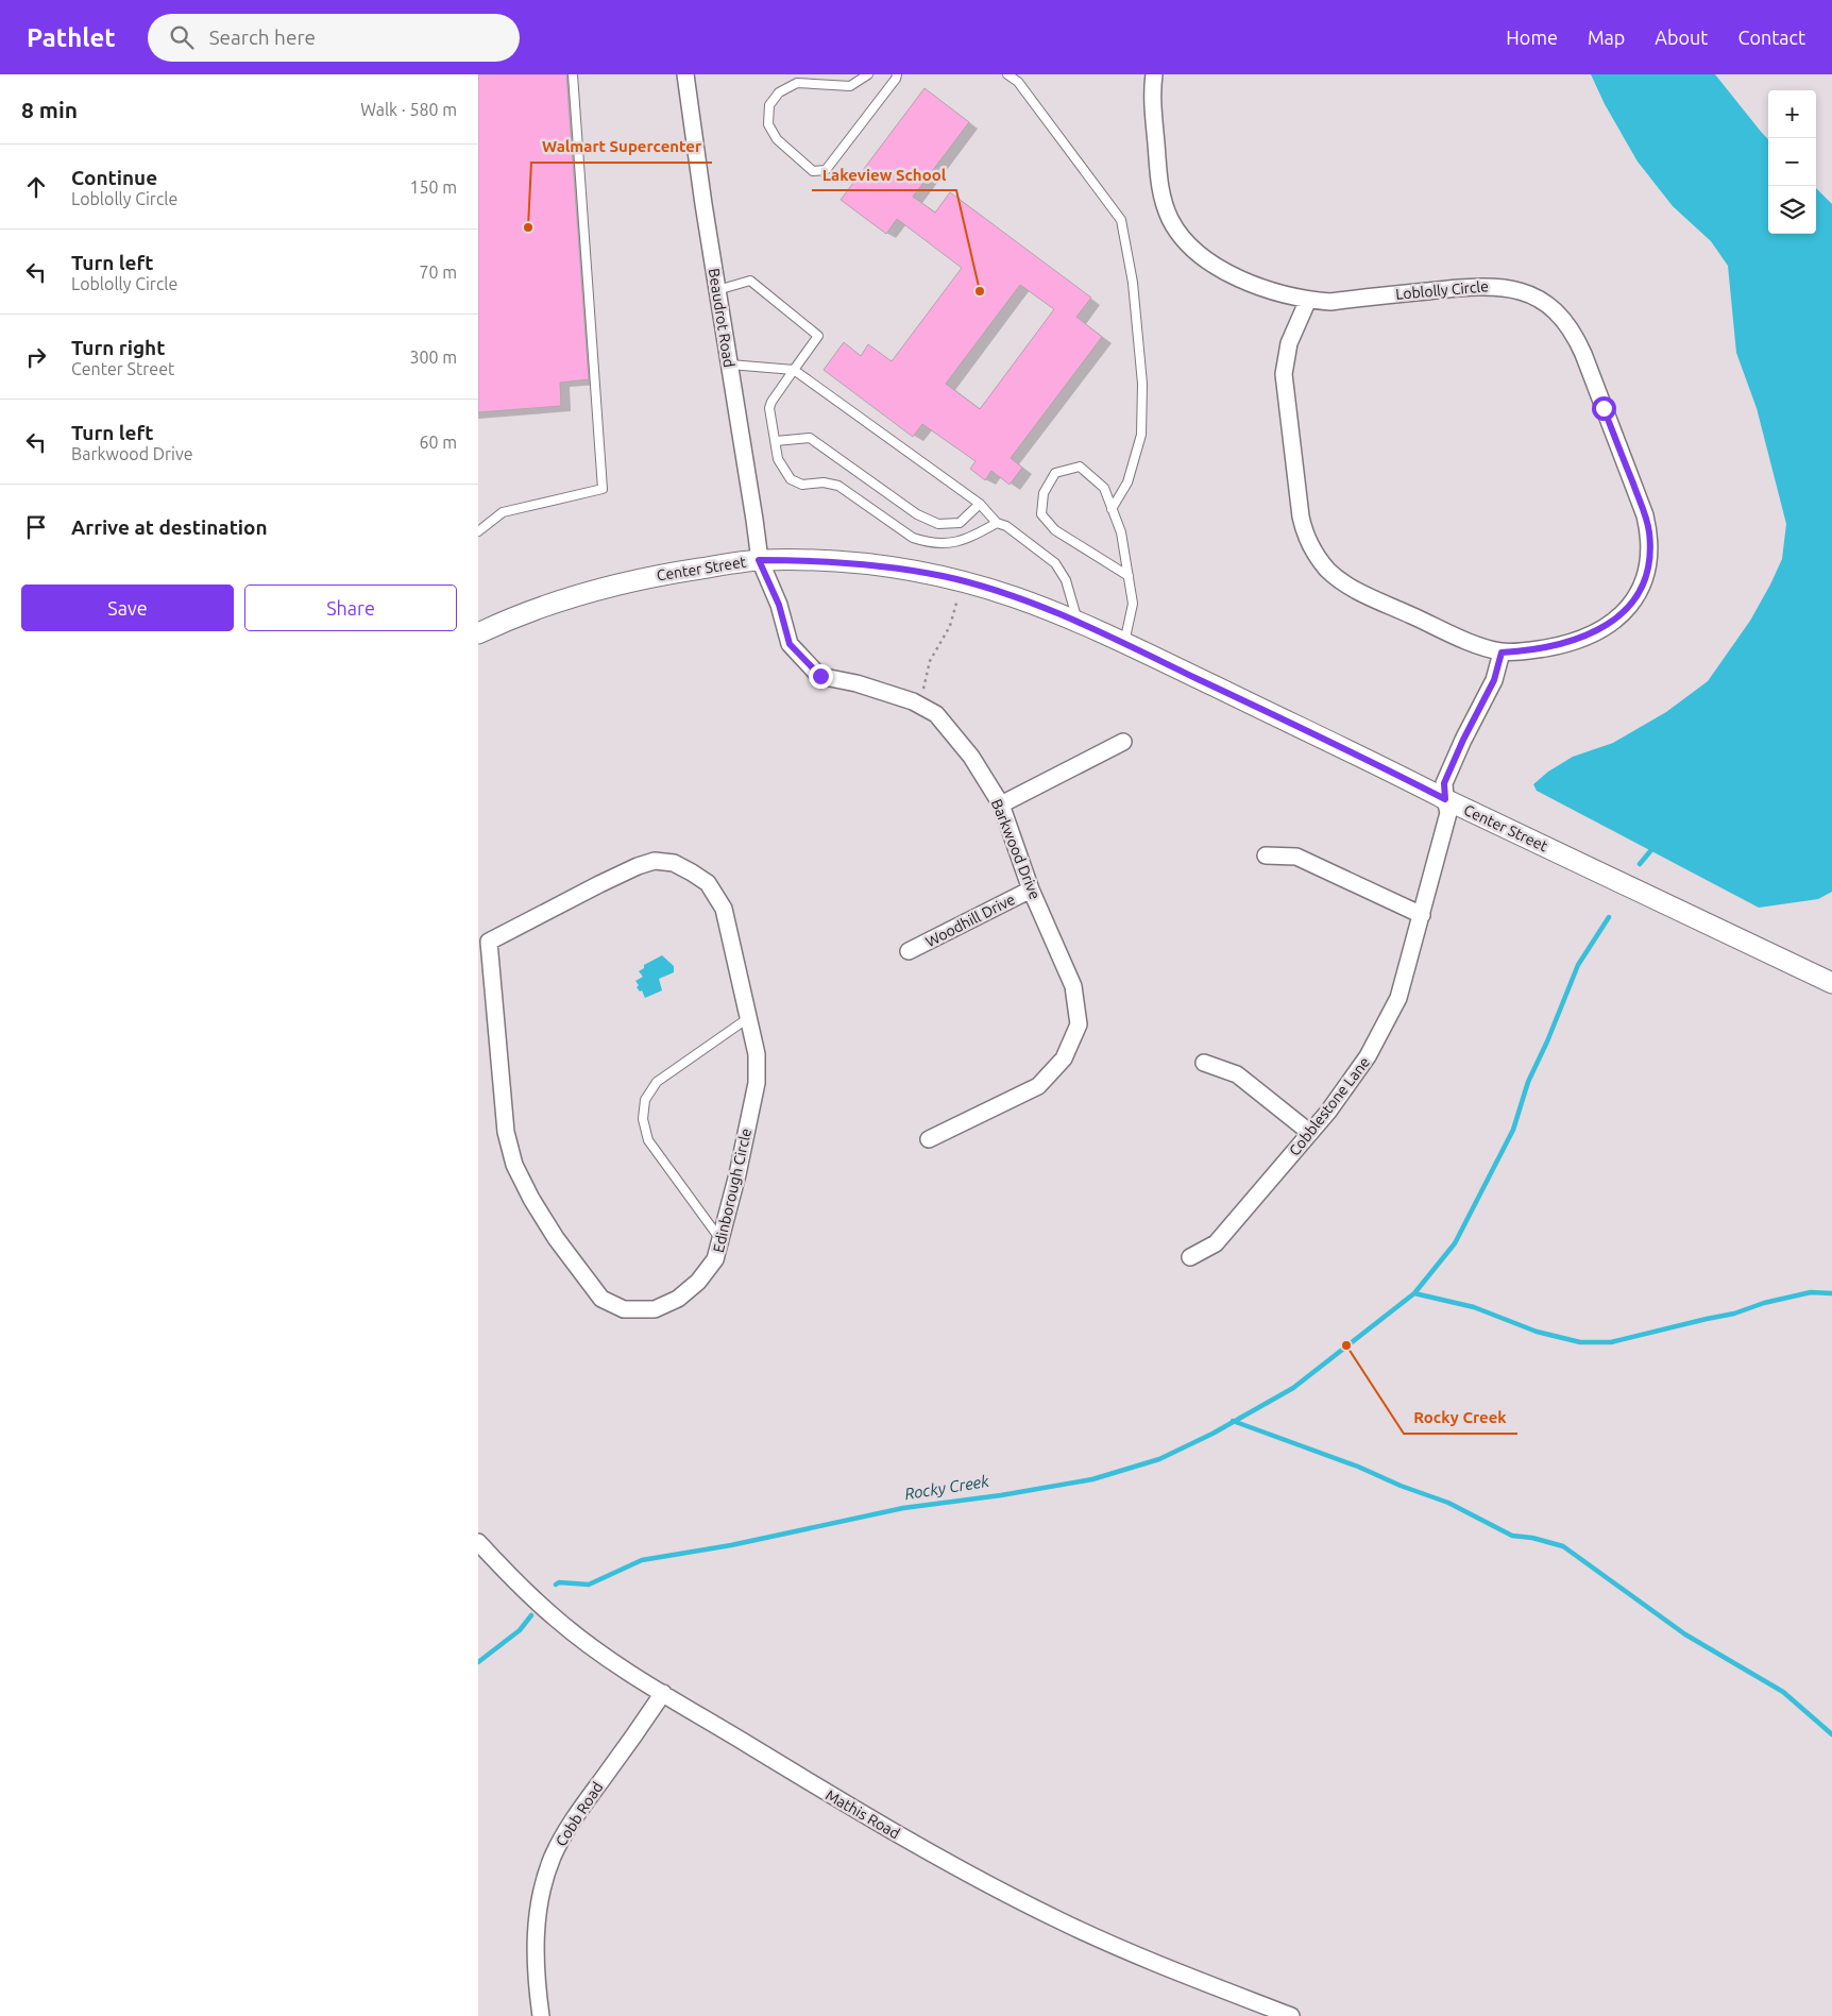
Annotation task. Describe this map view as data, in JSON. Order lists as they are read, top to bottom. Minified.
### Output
{"streets":{"street":["Loblolly Circle","Beaudrot Road","Center Street","Barkwood Drive","Woodhill Drive","Cobblestone Lane","Edinborough Circle","Cobb Road","Mathis Road"]},"crossings":[["Beaudrot Road","Center Street"],["Beaudrot Road","Barkwood Drive"],["Center Street","Barkwood Drive"],["Center Street","Cobblestone Lane"],["Barkwood Drive","Woodhill Drive"],["Cobb Road","Mathis Road"]],"water":["Rocky Creek"],"places":["Walmart Supercenter","Lakeview School","Rocky Creek"],"page":{"header":"Pathlet","search":"Search here","nav":["Home","Map","About","Contact"],"heading":["8 min","Walk · 580 m"],"map_buttons":["+","−"],"list":[["Continue","Loblolly Circle","150 m"],["Turn left","Loblolly Circle","70 m"],["Turn right","Center Street","300 m"],["Turn left","Barkwood Drive","60 m"],"Arrive at destination"],"buttons":["Save","Share"]}}
